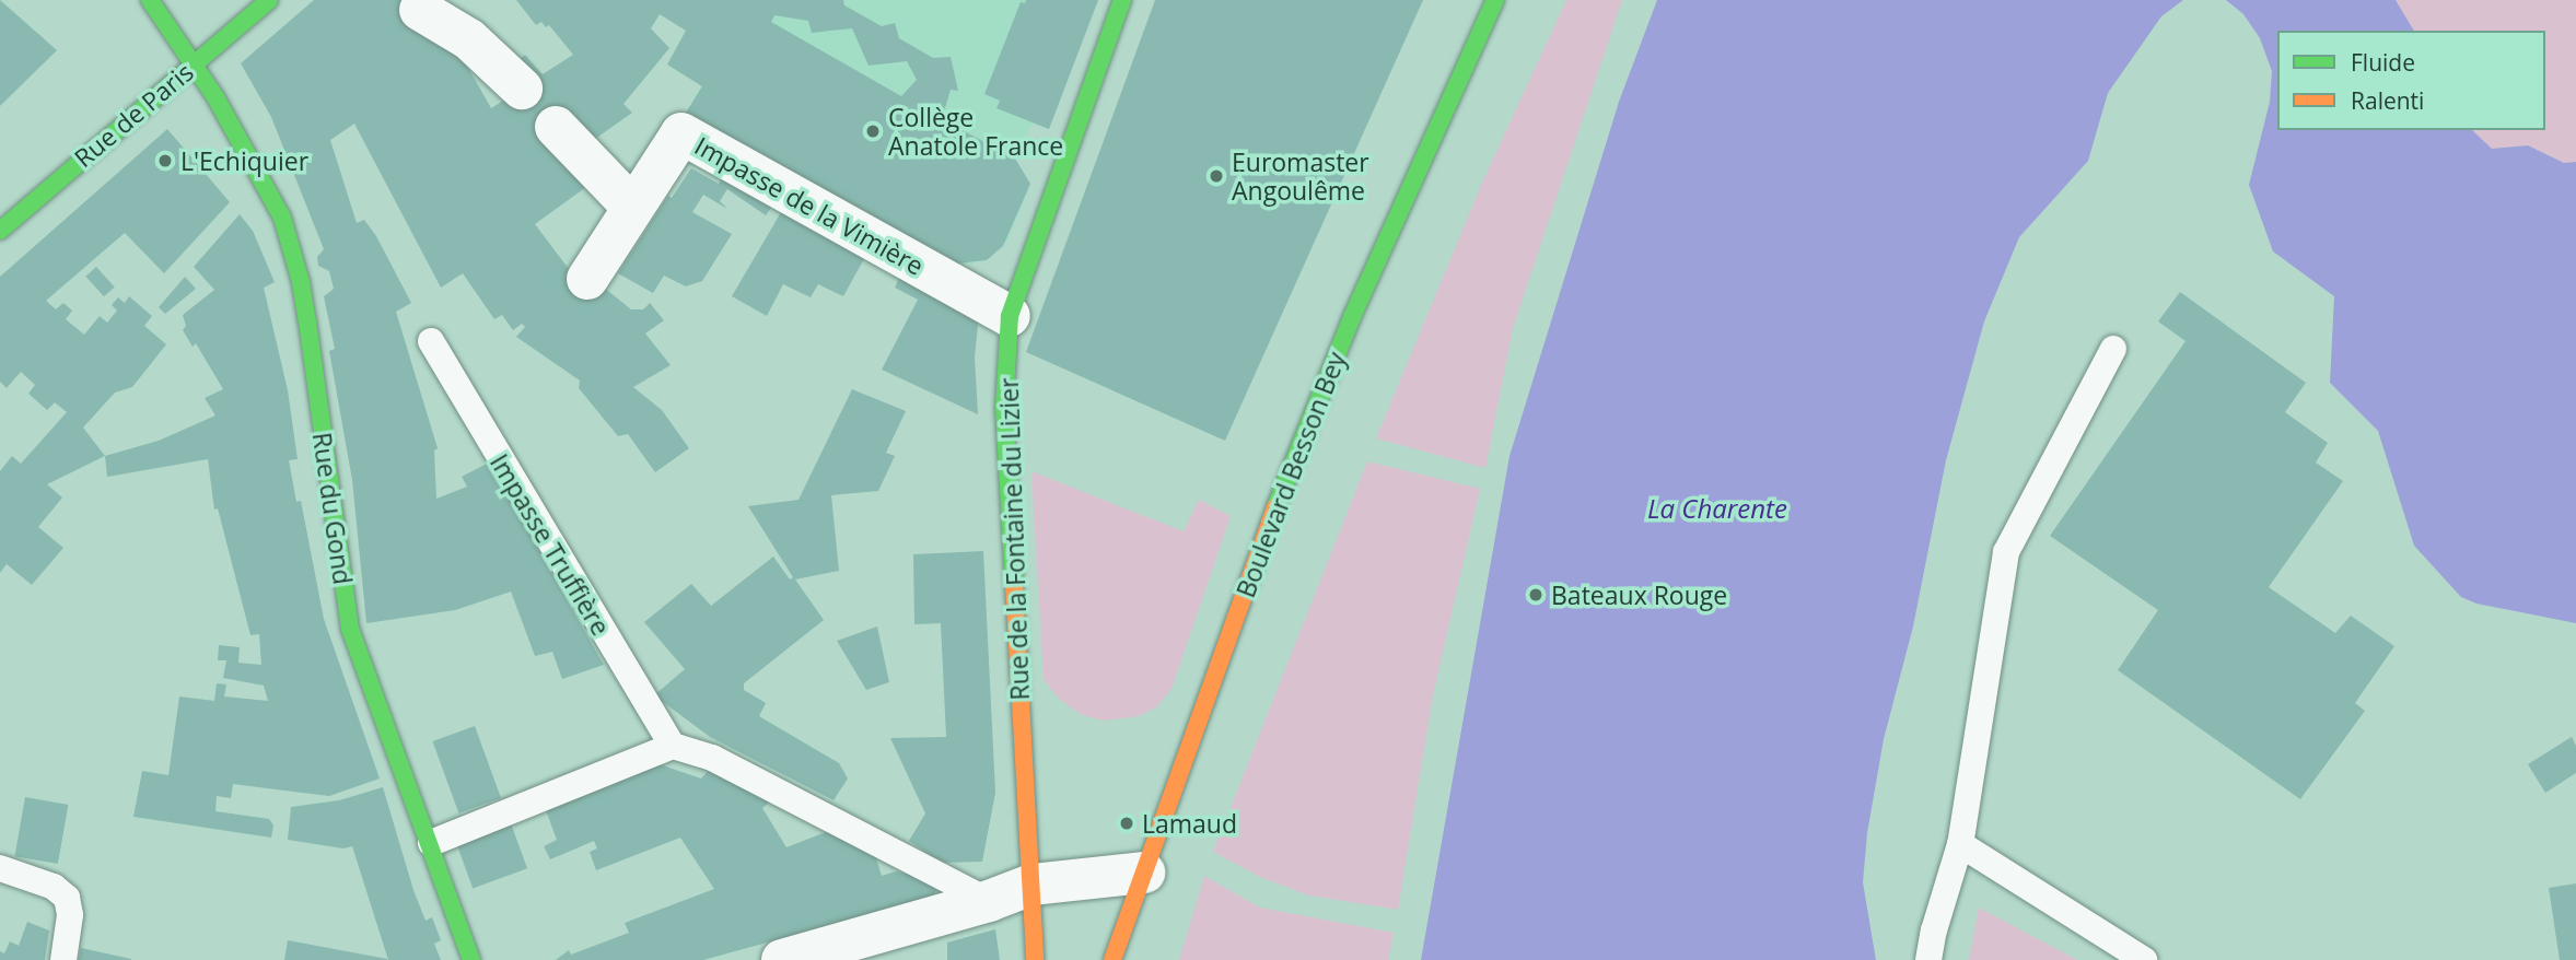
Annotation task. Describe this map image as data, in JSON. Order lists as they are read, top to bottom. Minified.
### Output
{"streets":{"street":["Rue de Paris","Impasse de la Vimière","Boulevard Besson Bey","Rue du Gond","Rue de la Fontaine du Lizier"],"lane":["Impasse Truffière"]},"crossings":[["Rue de Paris","Rue du Gond"],["Impasse de la Vimière","Rue de la Fontaine du Lizier"]],"water":["La Charente"],"places":["Collège Anatole France","L'Echiquier","Euromaster Angoulême","Bateaux Rouge","Lamaud"],"legend":["Fluide","Ralenti"]}
